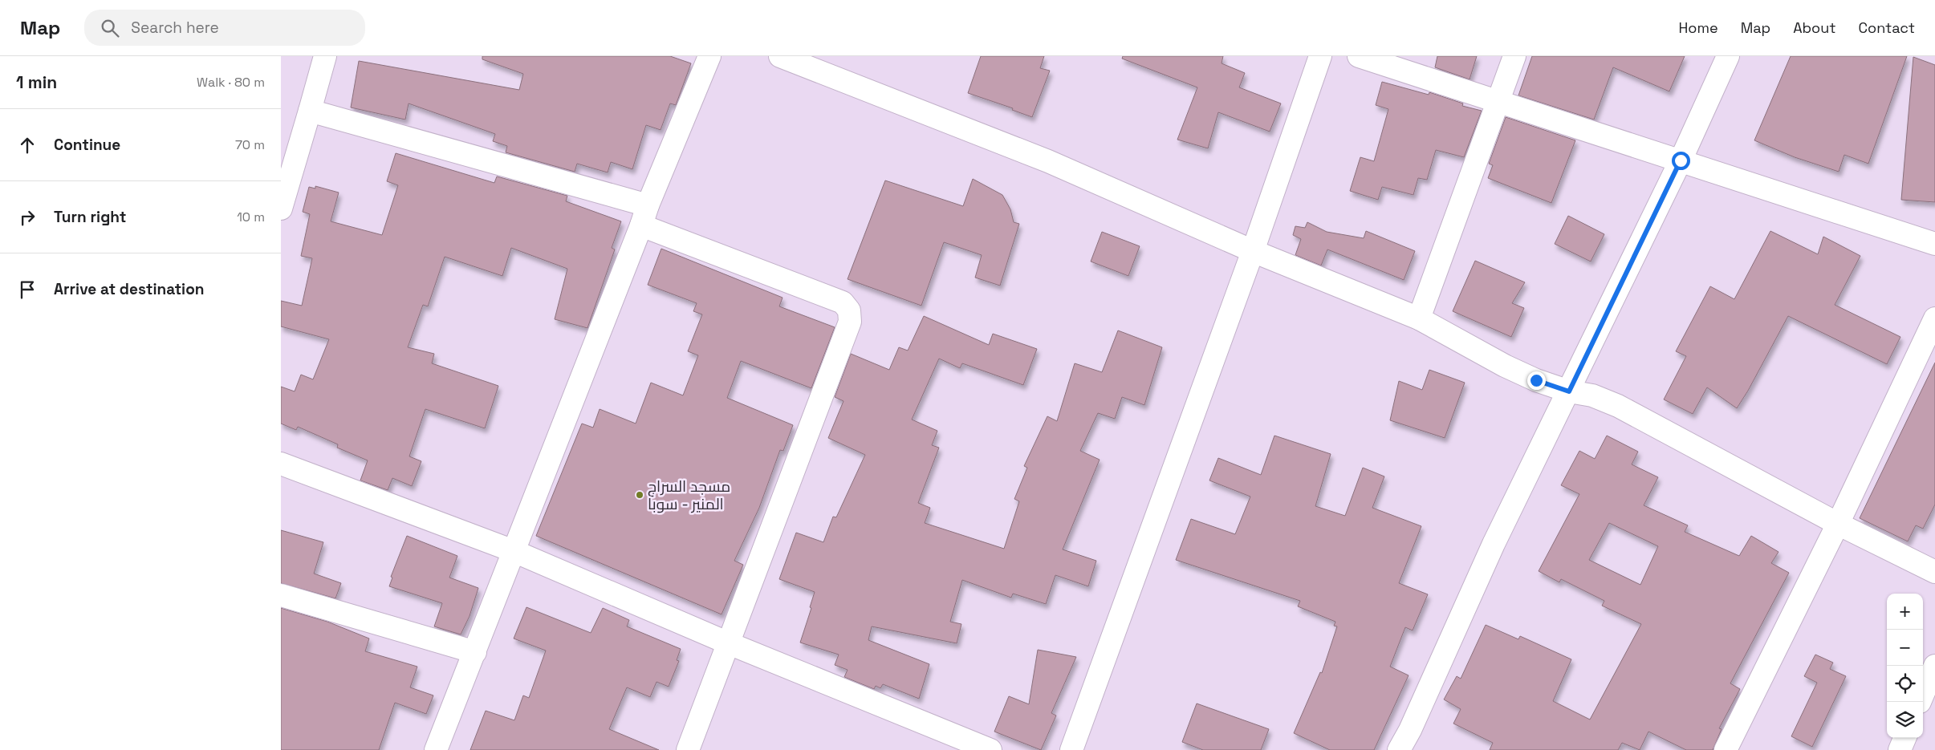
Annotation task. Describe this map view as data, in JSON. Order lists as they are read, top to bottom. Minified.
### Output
{"places":["مسجد السراج المنير - سوبا"],"page":{"header":"Map","search":"Search here","nav":["Home","Map","About","Contact"],"heading":["1 min","Walk · 80 m"],"list":[["Continue","70 m"],["Turn right","10 m"],"Arrive at destination"],"map_buttons":["+","−"]}}
